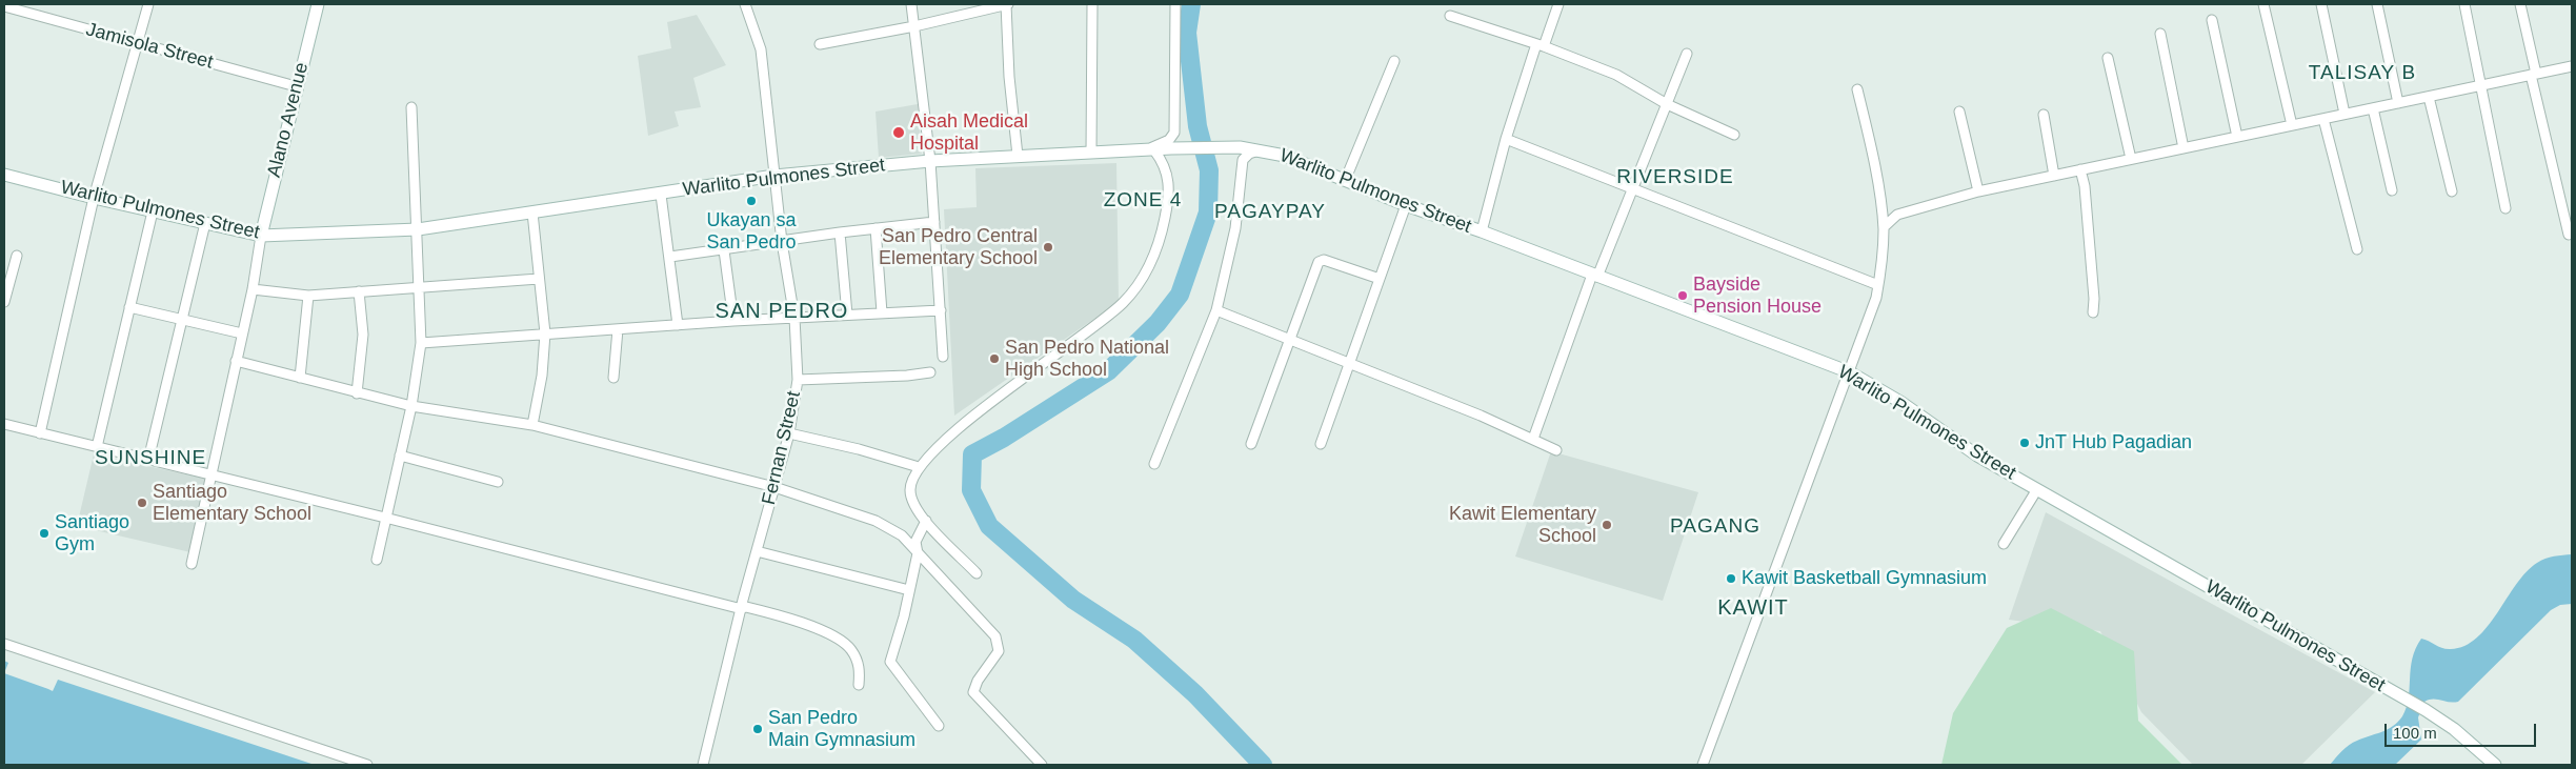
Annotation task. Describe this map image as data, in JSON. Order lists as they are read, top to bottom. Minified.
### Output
{"streets":{"street":["Jamisola Street","Alano Avenue","Warlito Pulmones Street","Fernan Street"]},"crossings":[["Jamisola Street","Alano Avenue"],["Alano Avenue","Warlito Pulmones Street"],["Warlito Pulmones Street","Fernan Street"]],"districts":["TALISAY B","RIVERSIDE","ZONE 4","PAGAYPAY","SAN PEDRO","SUNSHINE","PAGANG","KAWIT"],"places":["Aisah Medical Hospital","Ukayan sa San Pedro","San Pedro Central Elementary School","Bayside Pension House","San Pedro National High School","JnT Hub Pagadian","Santiago Elementary School","Kawit Elementary School","Santiago Gym","Kawit Basketball Gymnasium","San Pedro Main Gymnasium"],"scale_bar":"100 m"}
